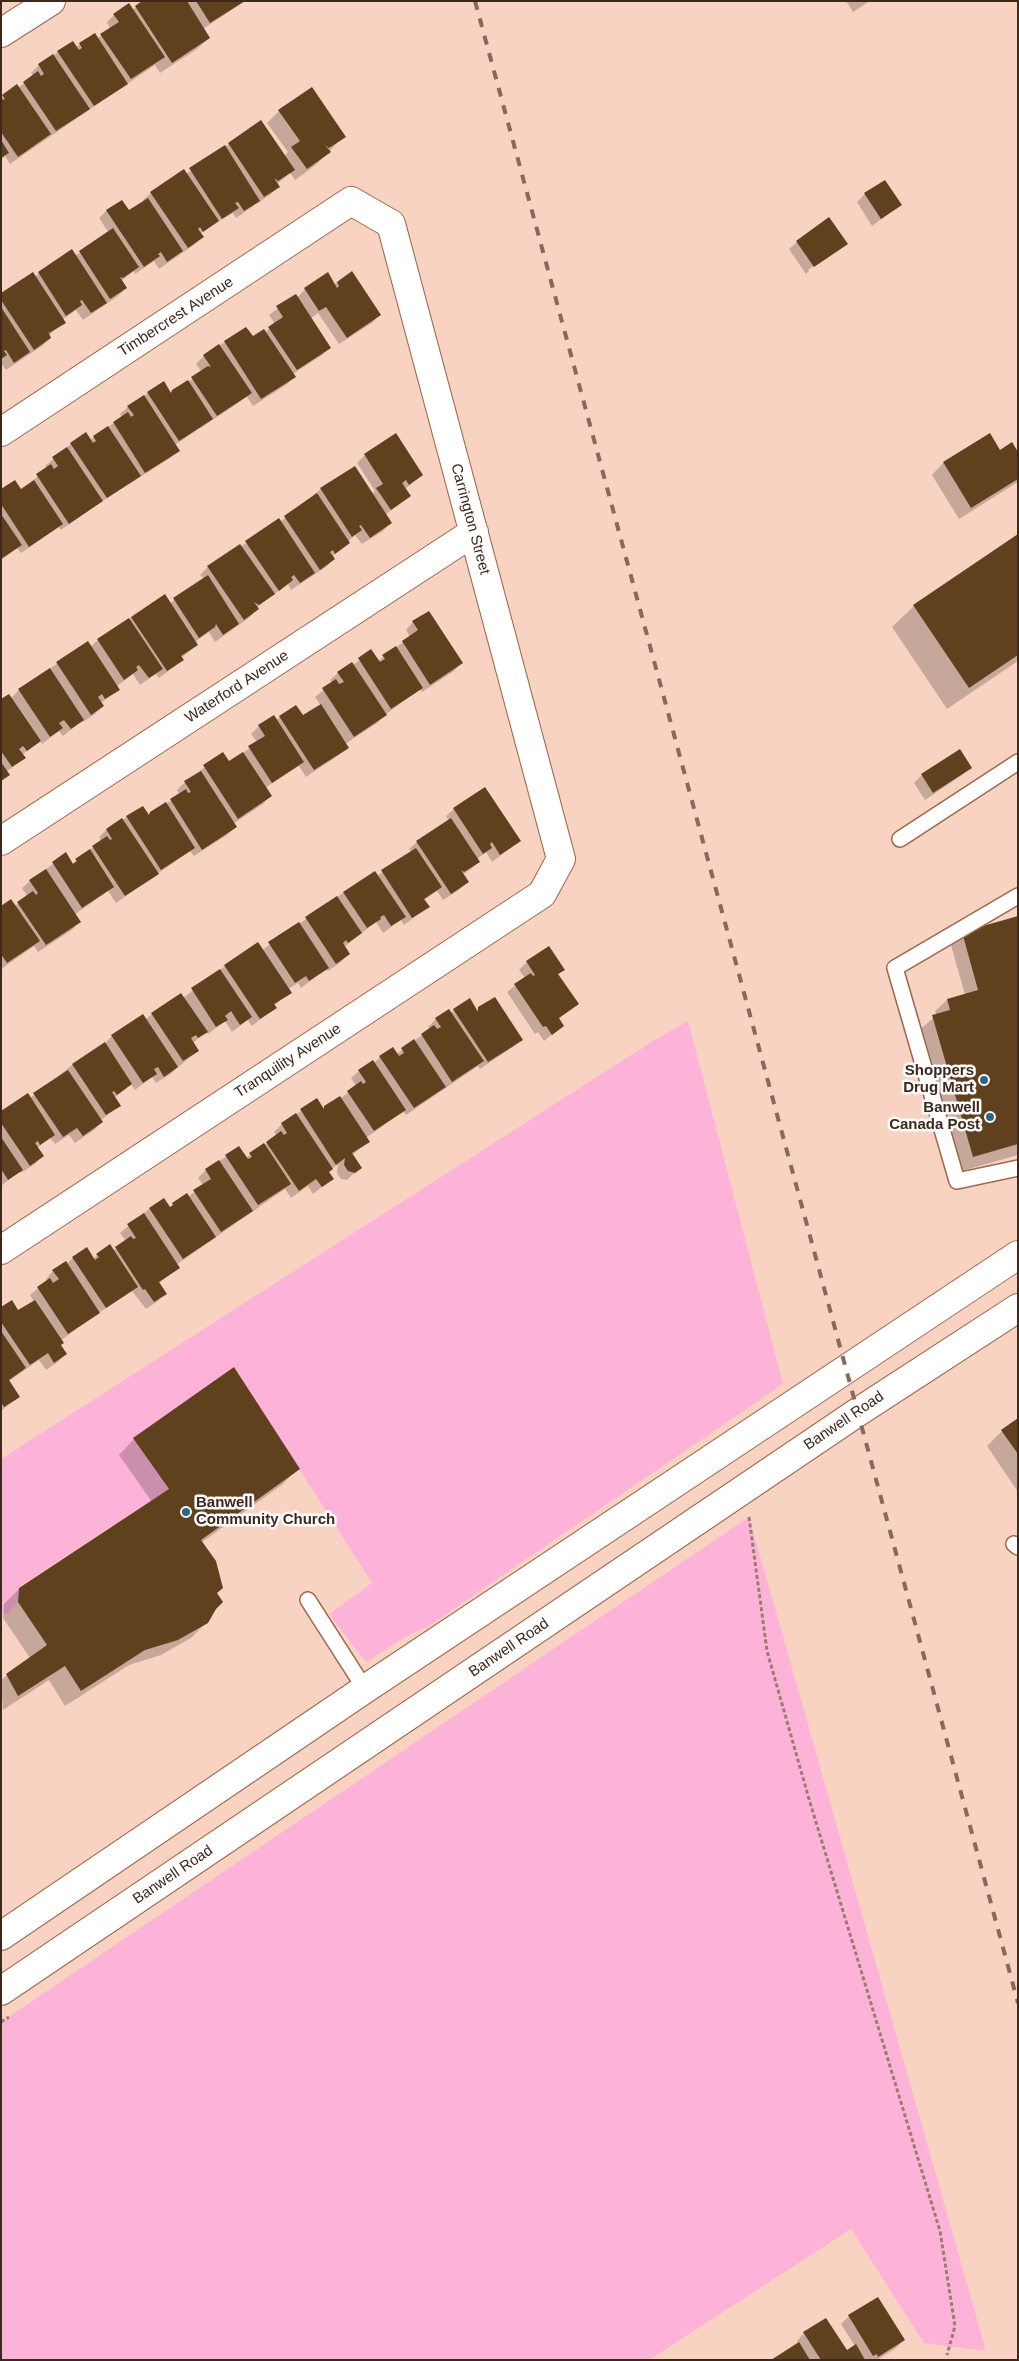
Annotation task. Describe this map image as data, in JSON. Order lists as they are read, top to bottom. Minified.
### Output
{"streets":{"street":["Timbercrest Avenue","Carrington Street","Waterford Avenue","Tranquility Avenue","Banwell Road"]},"crossings":[["Timbercrest Avenue","Carrington Street"],["Carrington Street","Waterford Avenue"],["Carrington Street","Tranquility Avenue"]],"places":["Shoppers Drug Mart","Banwell Canada Post","Banwell Community Church"]}
